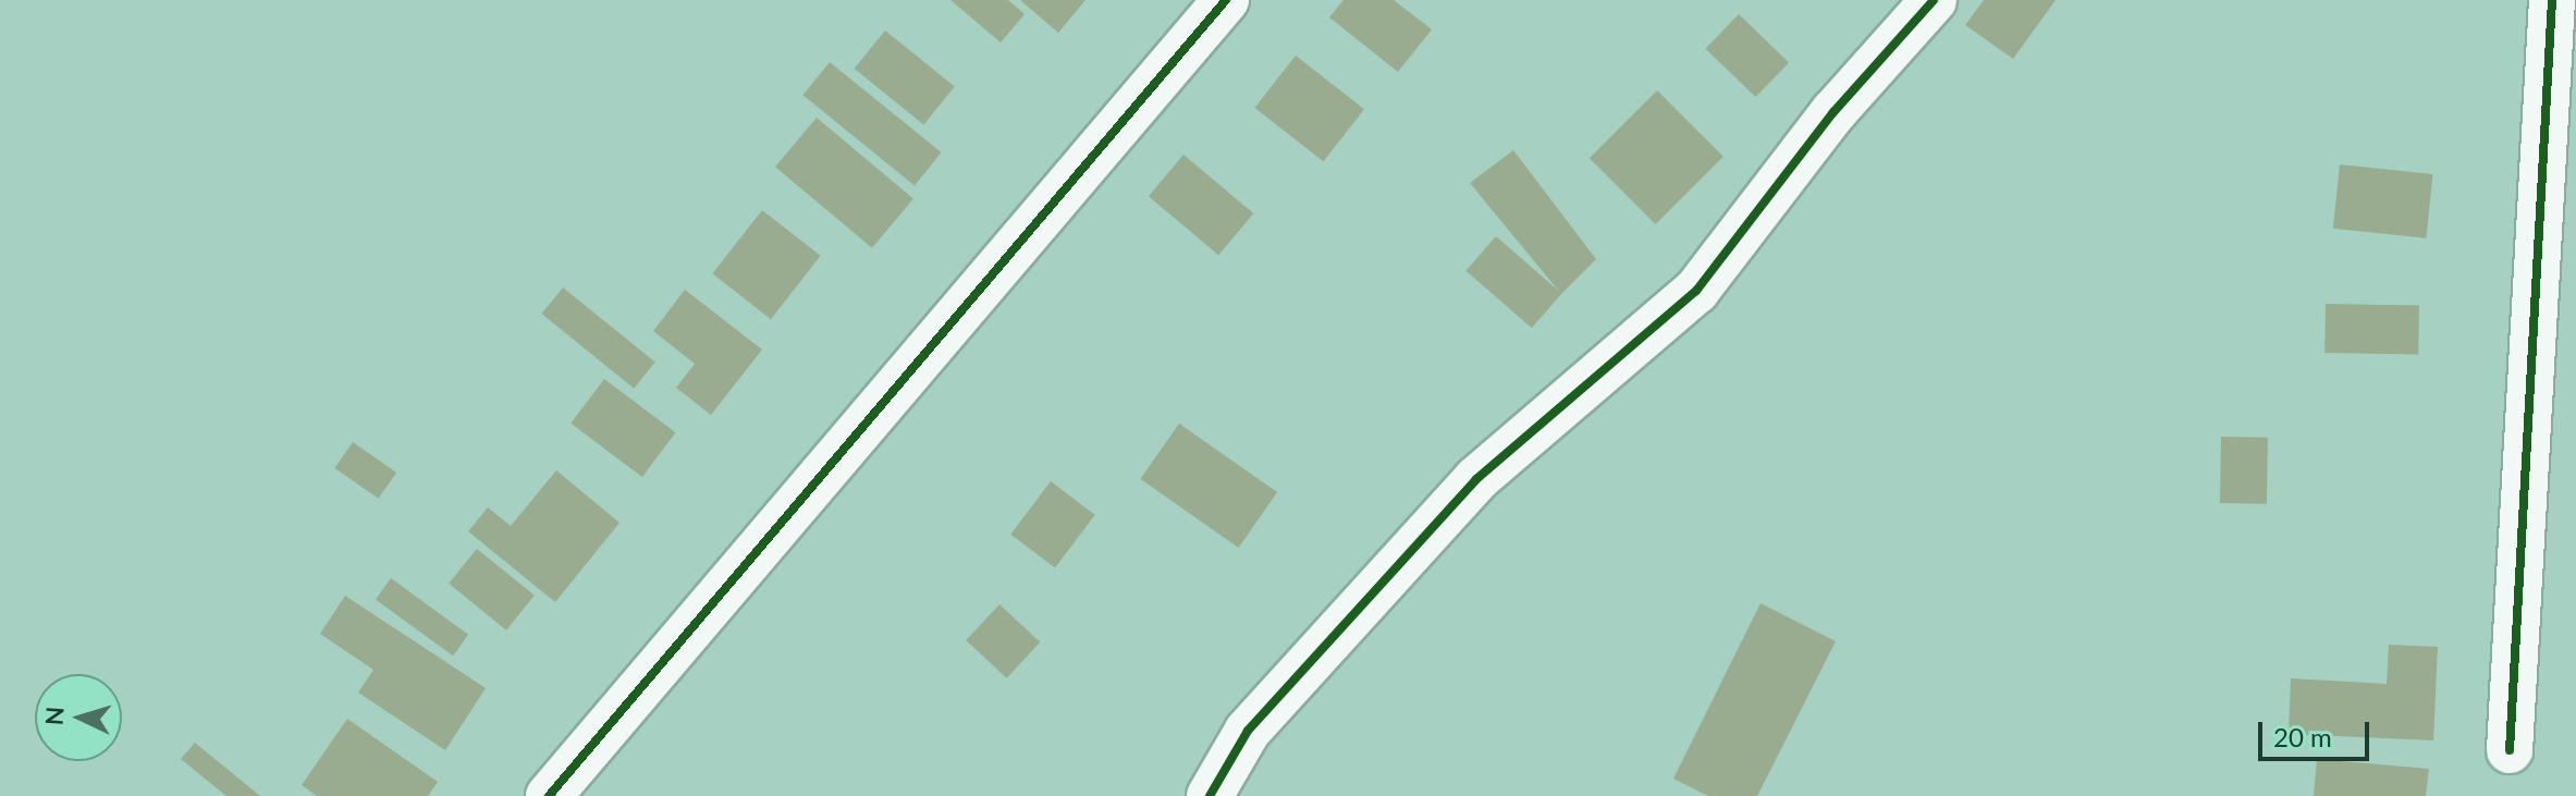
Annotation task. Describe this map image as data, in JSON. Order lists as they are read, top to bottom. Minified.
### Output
{"scale_bar":"20 m","north":"left"}
